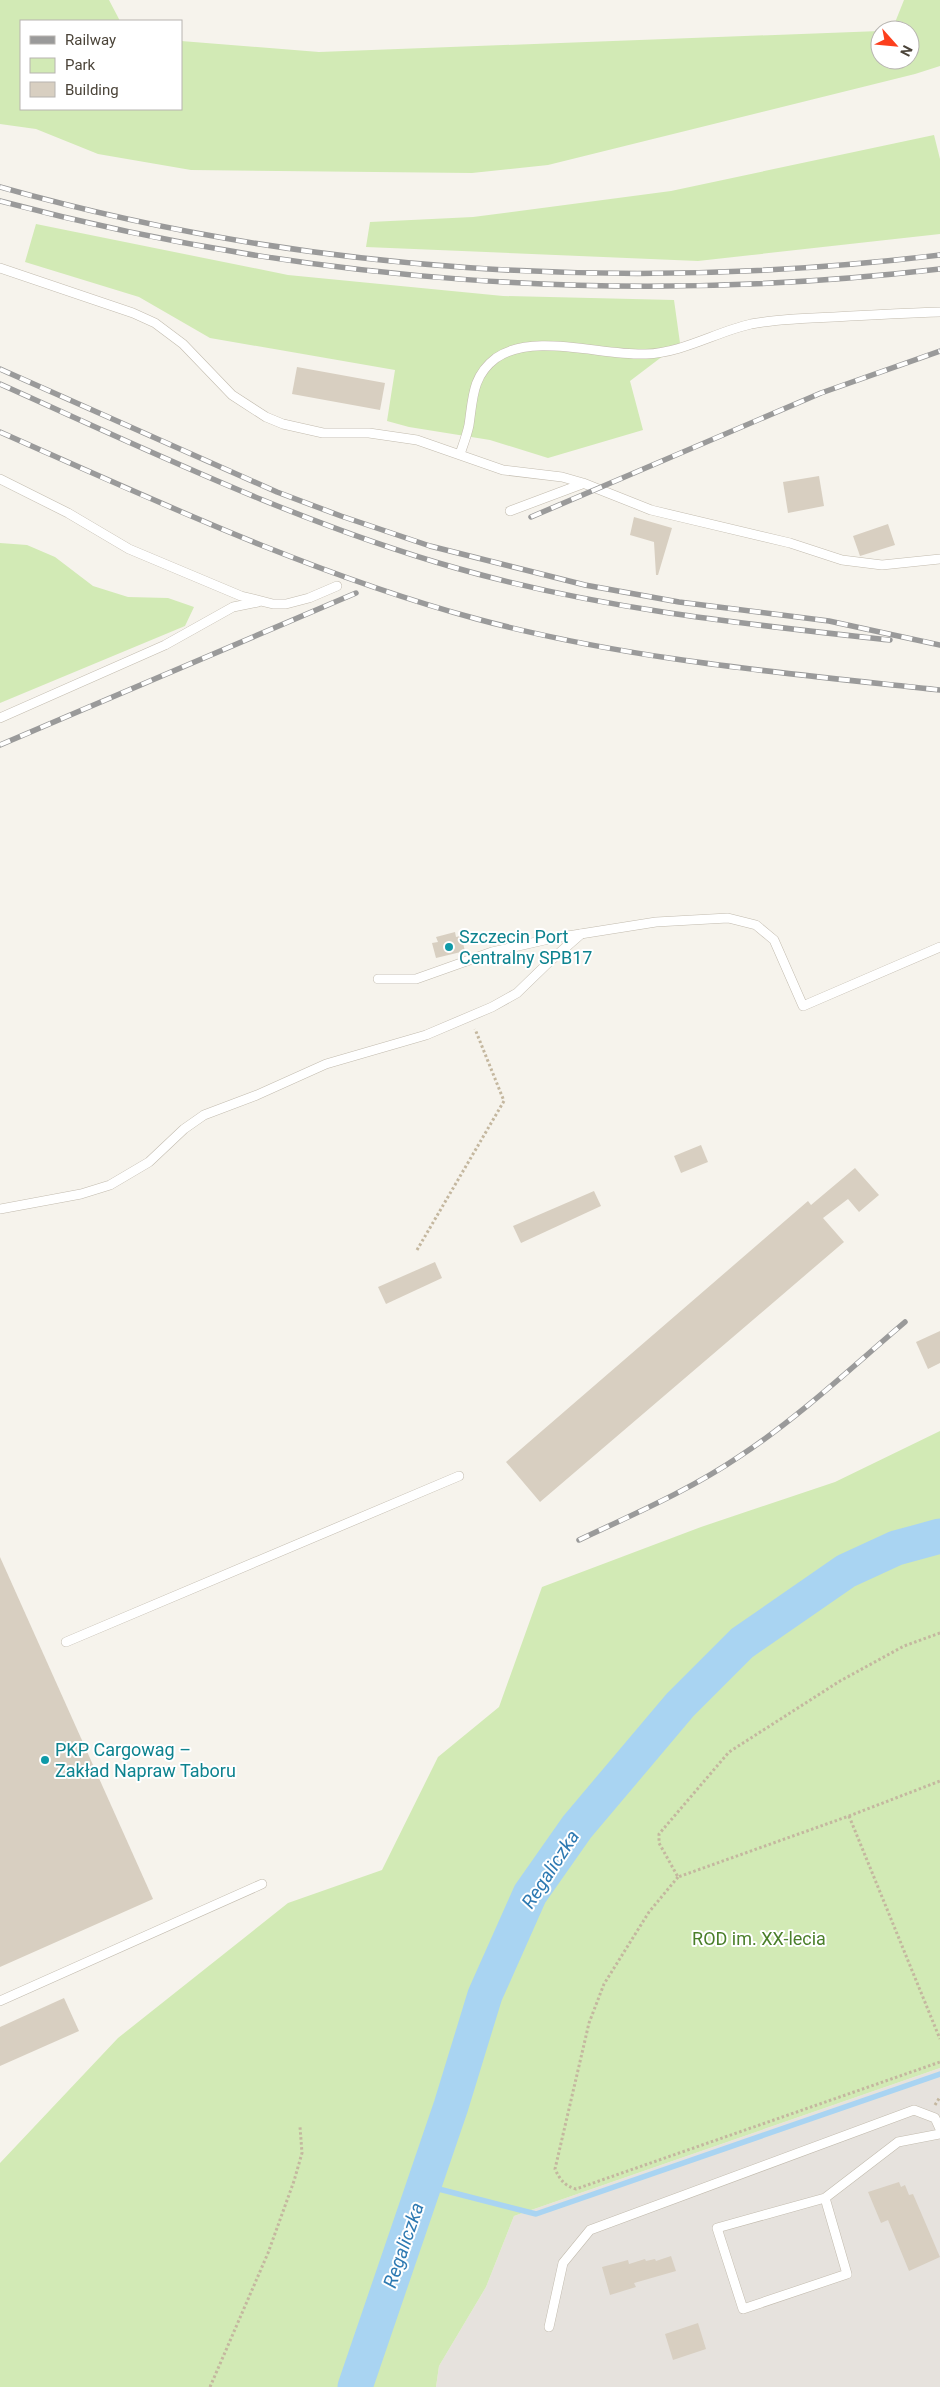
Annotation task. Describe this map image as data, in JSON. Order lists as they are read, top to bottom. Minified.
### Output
{"water":["Regaliczka"],"parks":["ROD im. XX-lecia"],"places":["Szczecin Port Centralny SPB17","PKP Cargowag – Zakład Napraw Taboru"],"legend":["Railway","Park","Building"],"north":"bottom right"}
